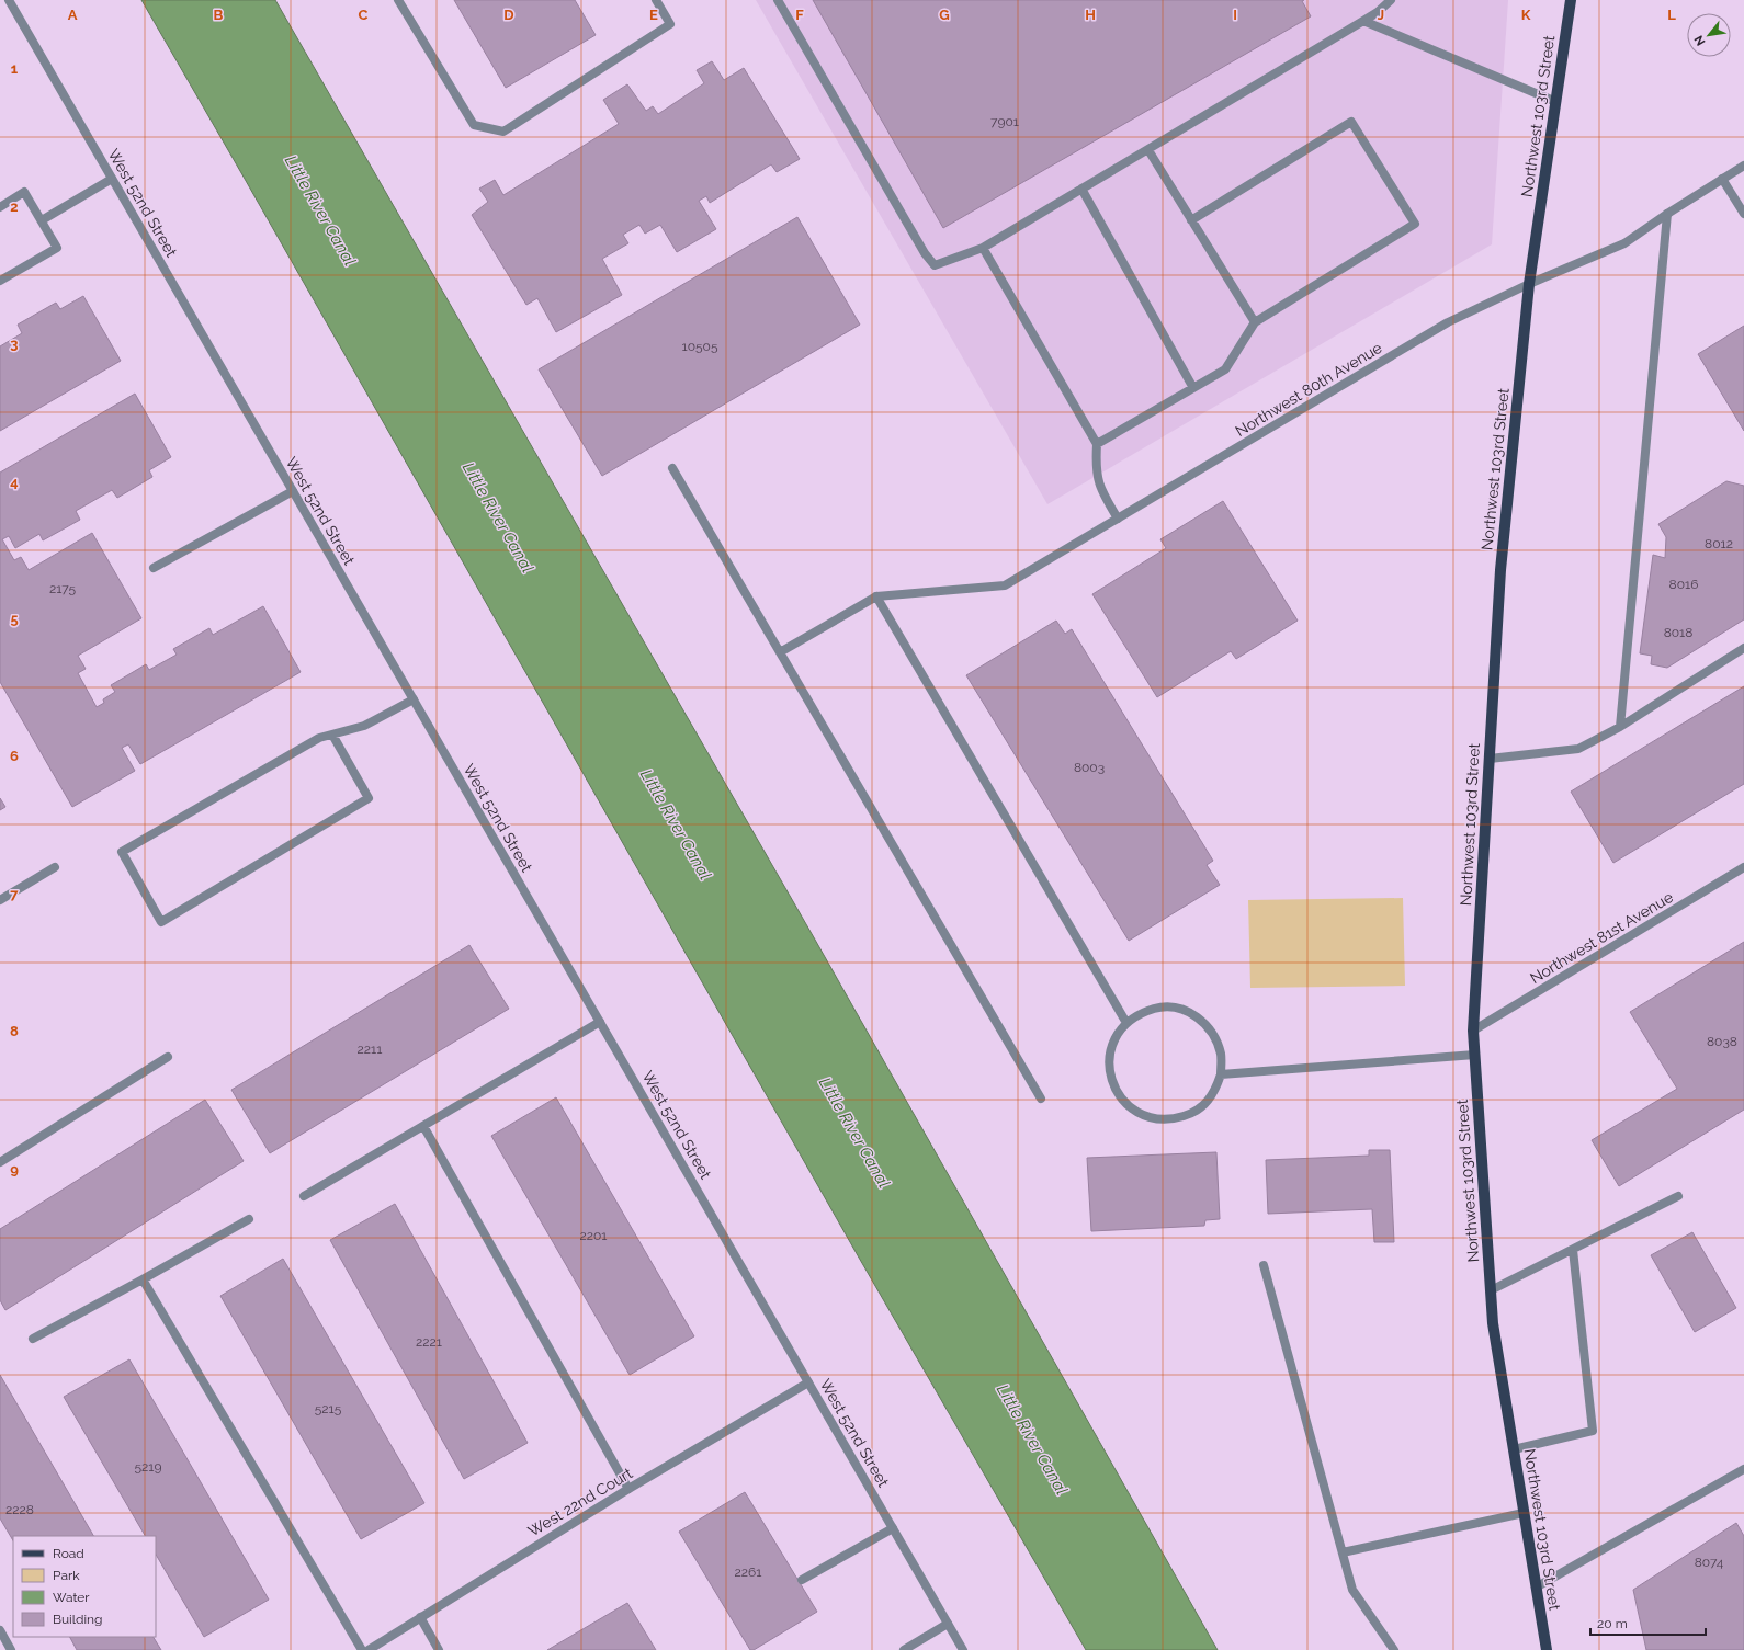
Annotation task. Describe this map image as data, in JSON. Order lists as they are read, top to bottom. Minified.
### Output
{"streets":{"main road":["Northwest 103rd Street"],"street":["West 52nd Street","Northwest 80th Avenue","Northwest 81st Avenue","West 22nd Court"]},"crossings":[["Northwest 103rd Street","Northwest 80th Avenue"],["Northwest 103rd Street","Northwest 81st Avenue"],["West 52nd Street","West 22nd Court"]],"water":["Little River Canal"],"house_numbers":["7901","10505","8012","8016","2175","8018","8003","8038","2211","2201","2221","5215","5219","2228","8074","2261"],"legend":["Road","Park","Water","Building"],"scale_bar":"20 m","north":"bottom left","grid":{"columns":["A","B","C","D","E","F","G","H","I","J","K","L"],"rows":["1","2","3","4","5","6","7","8","9"]}}
